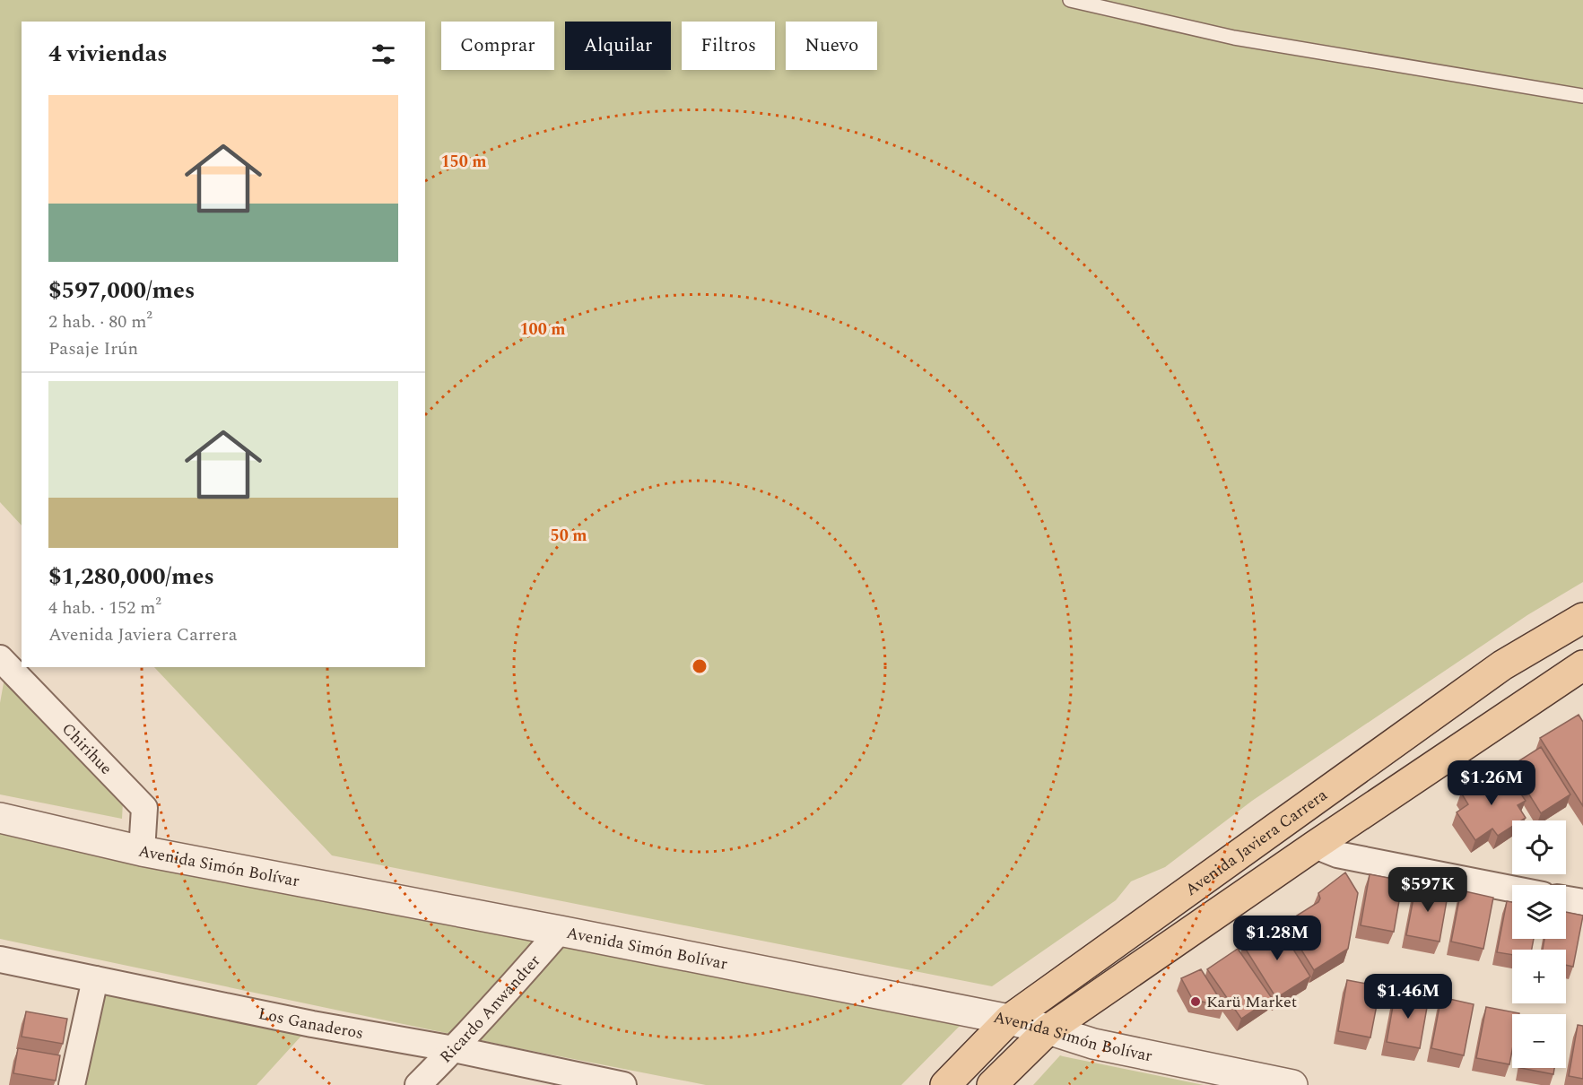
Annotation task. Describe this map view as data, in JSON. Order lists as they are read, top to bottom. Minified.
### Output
{"streets":{"main road":["Avenida Javiera Carrera"],"street":["Chirihue","Avenida Simón Bolívar","Ricardo Anwandter","Los Ganaderos"]},"crossings":[["Chirihue","Avenida Simón Bolívar"],["Avenida Javiera Carrera","Avenida Simón Bolívar"],["Avenida Simón Bolívar","Ricardo Anwandter"],["Ricardo Anwandter","Los Ganaderos"]],"places":["Karü Market"],"page":{"chip":["Comprar","Alquilar","Filtros","Nuevo"],"heading":"4 viviendas","list":[{"name":"$597,000/mes","note":"2 hab. · 80 m² · Pasaje Irún"},{"name":"$1,280,000/mes","note":"4 hab. · 152 m² · Avenida Javiera Carrera"}],"price":["$1.26M","$597K","$1.28M","$1.46M"],"map_buttons":["+","−"]},"rings":["150 m","100 m","50 m"]}
